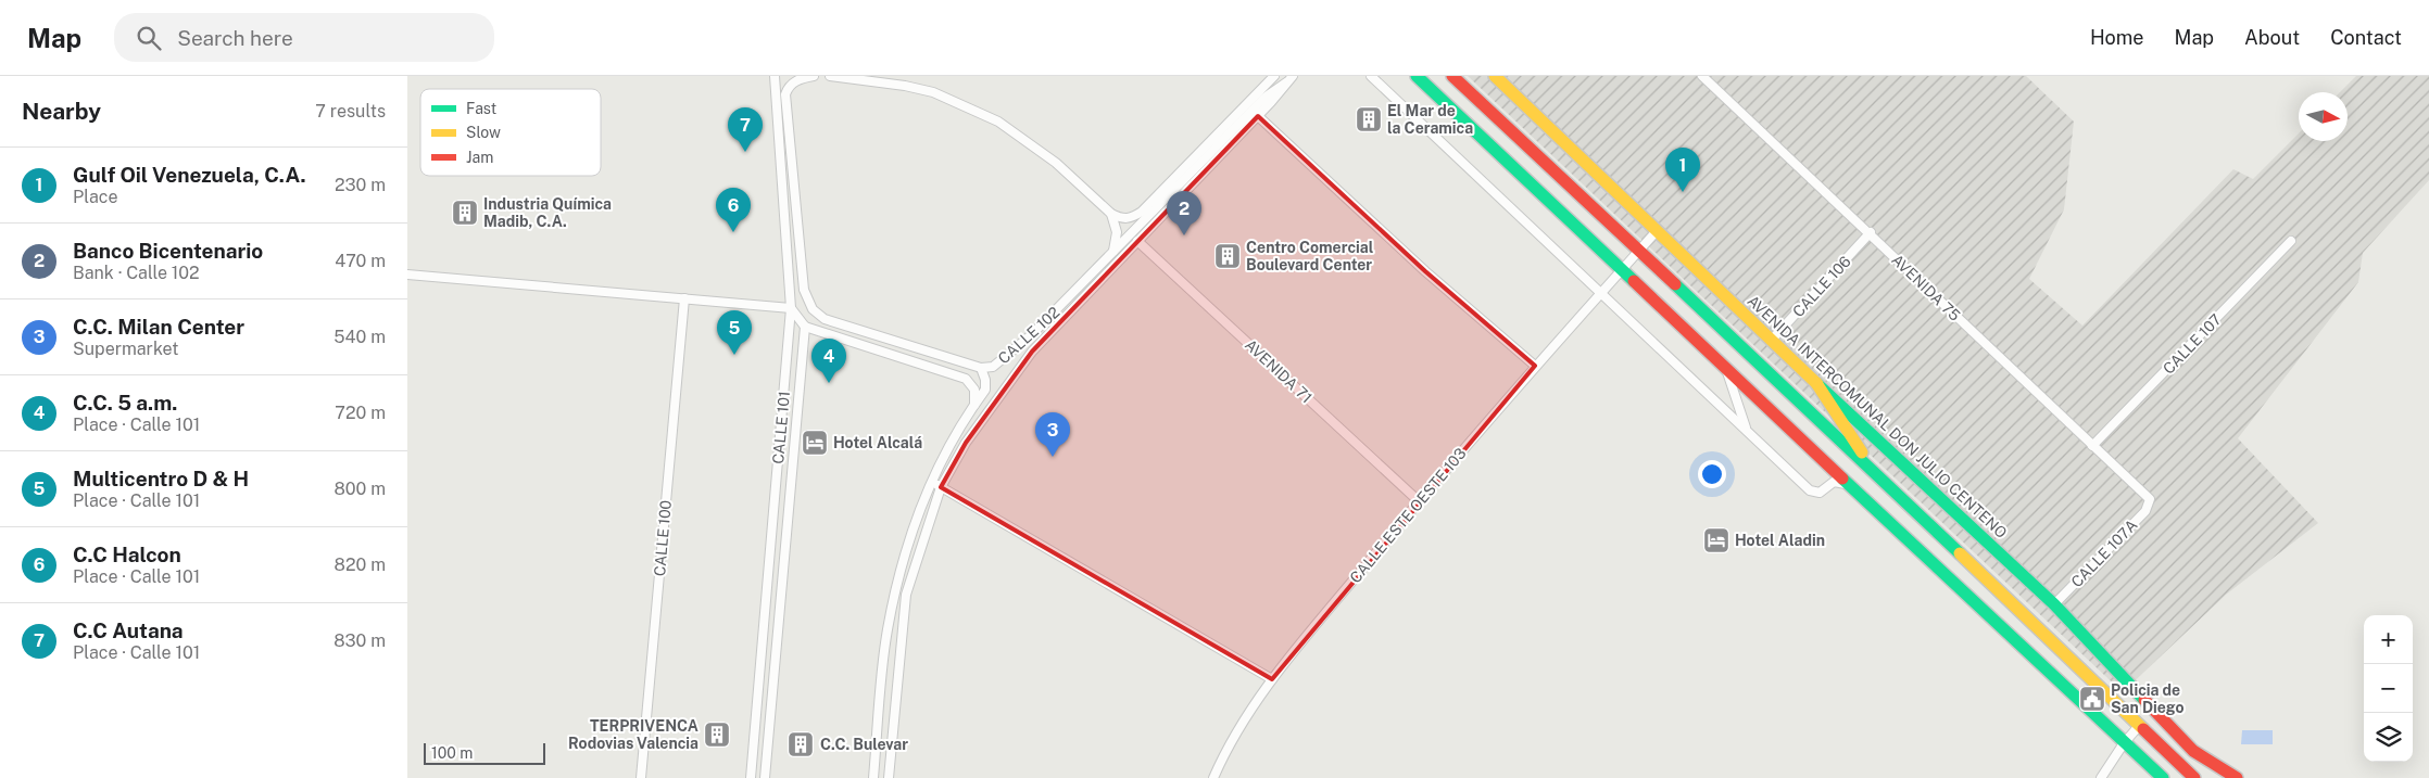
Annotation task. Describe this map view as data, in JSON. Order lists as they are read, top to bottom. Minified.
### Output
{"streets":{"main road":["AVENIDA INTERCOMUNAL DON JULIO CENTENO"],"street":["CALLE 106","AVENIDA 75","CALLE 102","CALLE 107","AVENIDA 71","CALLE 101","CALLE ESTE OESTE 103","CALLE 100","CALLE 107A"]},"crossings":[["CALLE 106","AVENIDA 75"],["CALLE 106","AVENIDA INTERCOMUNAL DON JULIO CENTENO"],["AVENIDA 75","CALLE 107"],["AVENIDA 75","CALLE 107A"],["CALLE 102","AVENIDA 71"],["AVENIDA 71","CALLE ESTE OESTE 103"],["AVENIDA INTERCOMUNAL DON JULIO CENTENO","CALLE ESTE OESTE 103"],["AVENIDA INTERCOMUNAL DON JULIO CENTENO","CALLE 107A"]],"places":{"building":["El Mar de la Ceramica","Industria Química Madib, C.A.","Centro Comercial Boulevard Center","TERPRIVENCA Rodovias Valencia","C.C. Bulevar"],"hotel":["Hotel Alcalá","Hotel Aladin"],"public building":["Policia de San Diego"]},"legend":["Fast","Slow","Jam"],"scale_bar":"100 m","north":"right","page":{"header":"Map","search":"Search here","nav":["Home","Map","About","Contact"],"heading":["Nearby","7 results"],"pins":["7","1","6","2","5","4","3"],"list":[{"mark":"1","name":"Gulf Oil Venezuela, C.A.","note":"Place","value":"230 m"},{"mark":"2","name":"Banco Bicentenario","note":"Bank · Calle 102","value":"470 m"},{"mark":"3","name":"C.C. Milan Center","note":"Supermarket","value":"540 m"},{"mark":"4","name":"C.C. 5 a.m.","note":"Place · Calle 101","value":"720 m"},{"mark":"5","name":"Multicentro D & H","note":"Place · Calle 101","value":"800 m"},{"mark":"6","name":"C.C Halcon","note":"Place · Calle 101","value":"820 m"},{"mark":"7","name":"C.C Autana","note":"Place · Calle 101","value":"830 m"}],"map_buttons":["+","−"],"scale":"100 m"}}
